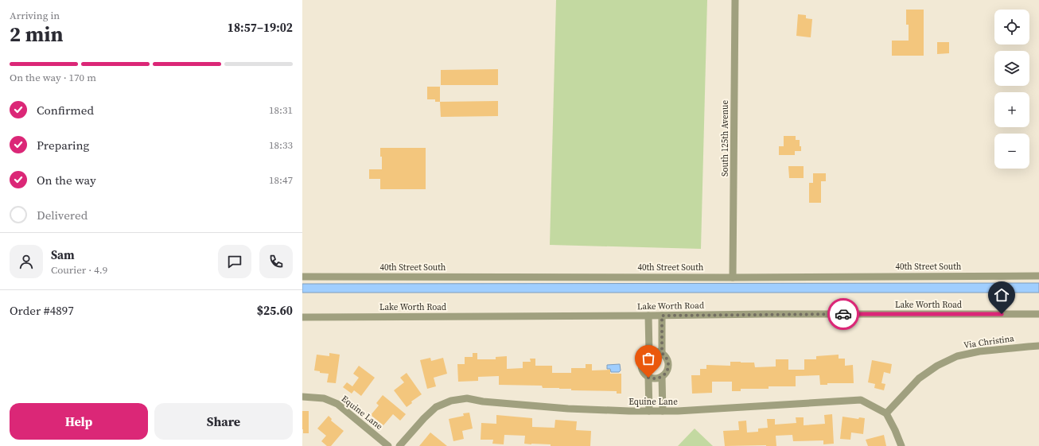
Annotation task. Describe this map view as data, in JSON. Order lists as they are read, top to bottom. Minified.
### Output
{"streets":{"street":["South 125th Avenue","40th Street South","Lake Worth Road","Via Christina","Equine Lane"]},"crossings":[["South 125th Avenue","40th Street South"],["Via Christina","Equine Lane"]],"page":{"heading":["2 min","Arriving in","18:57–19:02"],"panel":["Sam","Courier · 4.9","Order #4897","$25.60"],"map_buttons":["+","−"],"bar":"On the way · 170 m","list":[["Confirmed","18:31"],["Preparing","18:33"],["On the way","18:47"],"Delivered"],"buttons":["Help","Share"]}}
